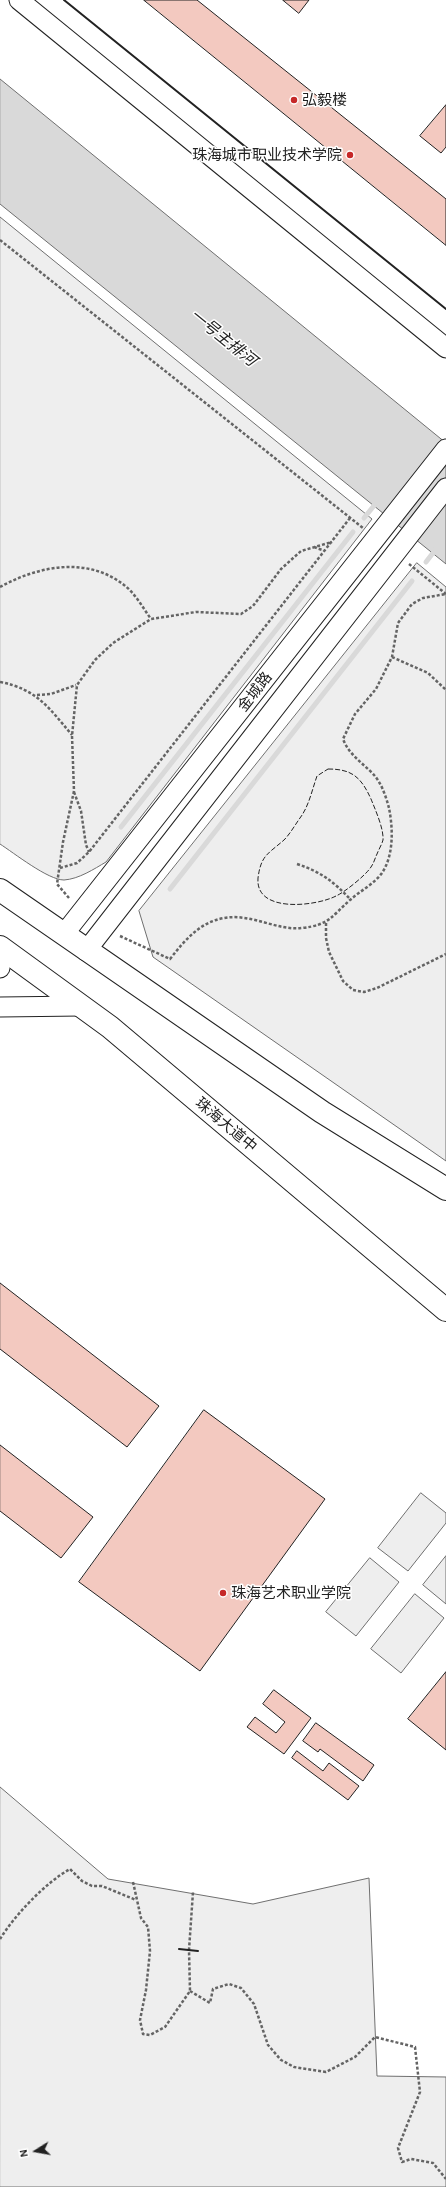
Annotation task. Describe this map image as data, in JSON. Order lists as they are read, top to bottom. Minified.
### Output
{"streets":{"highway":["珠海大道中"],"street":["金城路"]},"water":["一号主排河"],"places":["弘毅楼","珠海城市职业技术学院","珠海艺术职业学院"],"north":"left"}
